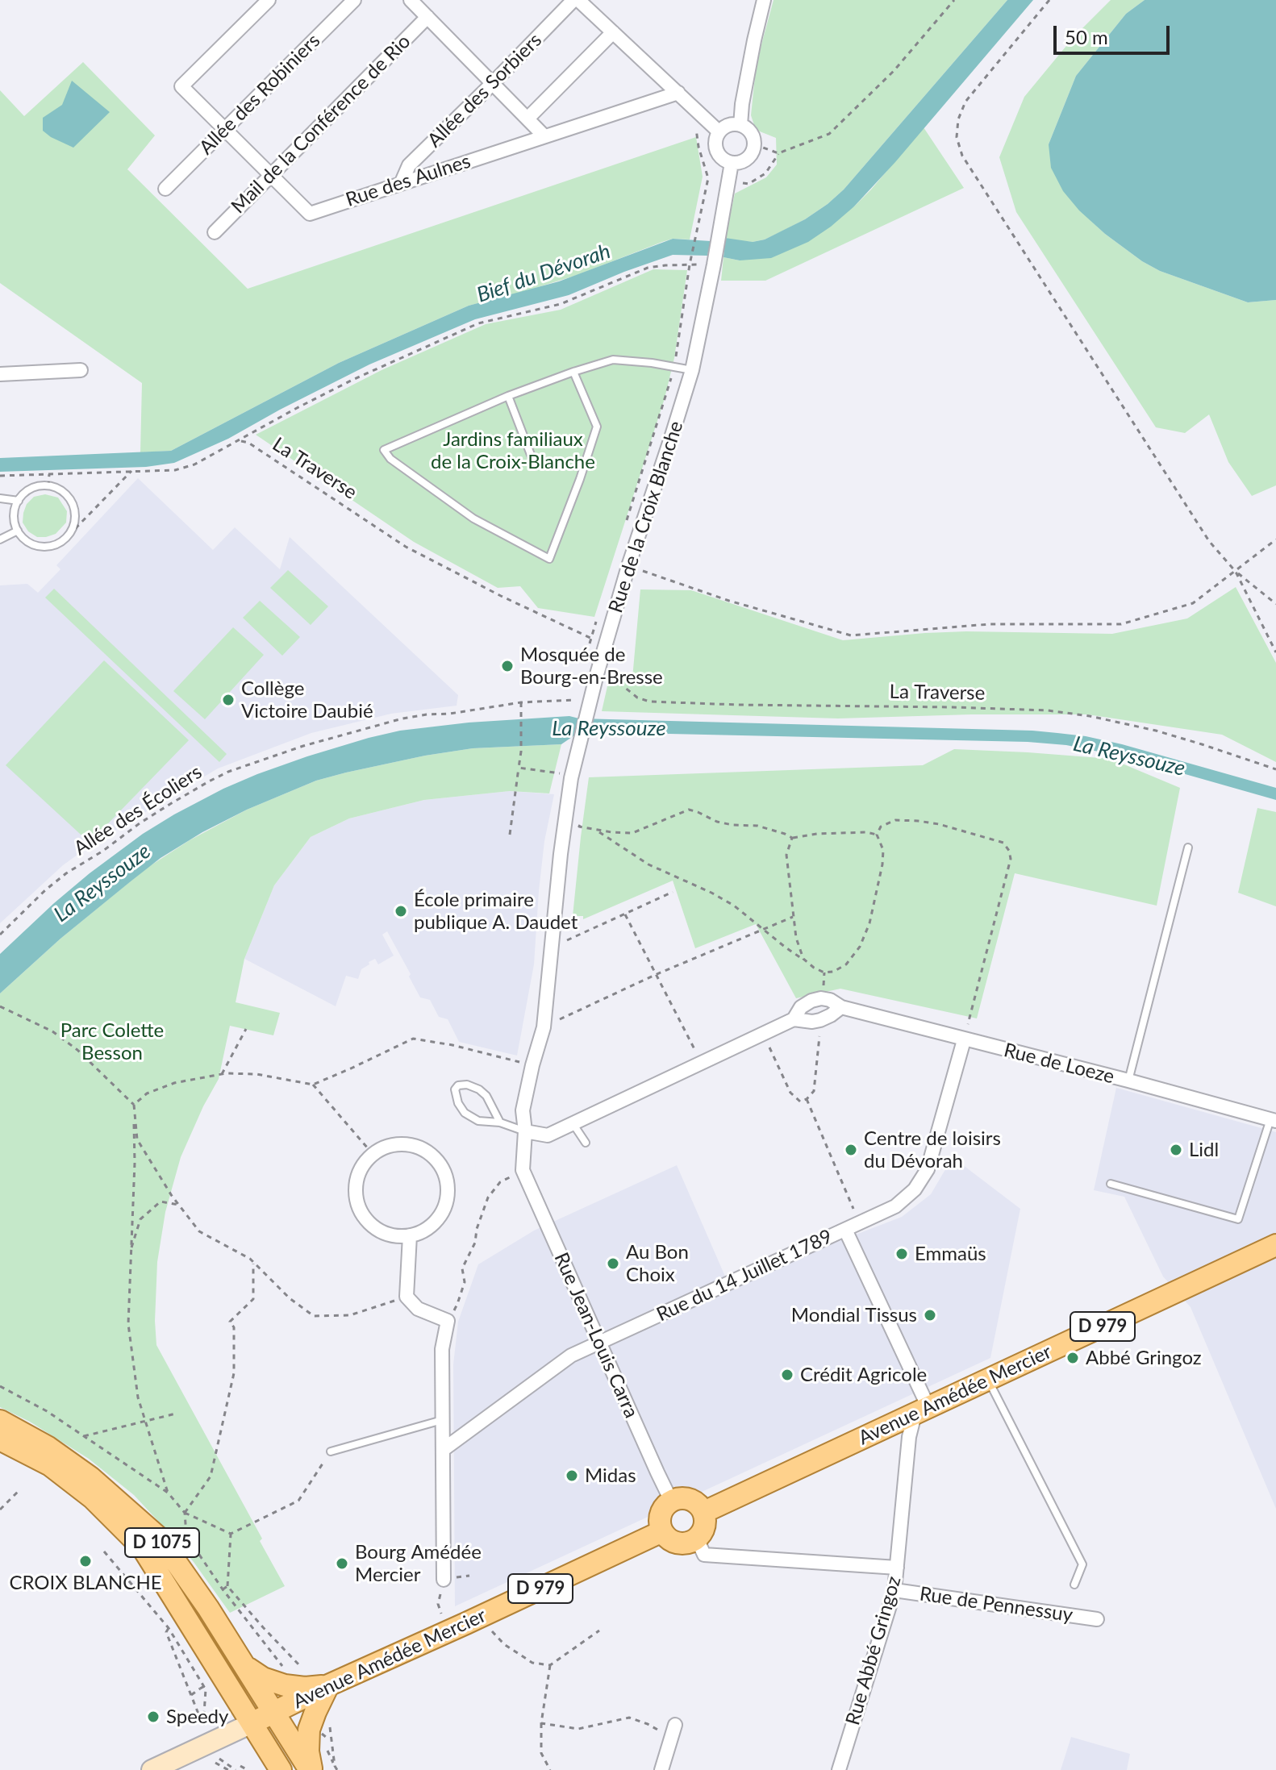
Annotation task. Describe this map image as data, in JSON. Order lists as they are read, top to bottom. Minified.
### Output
{"streets":{"main road":["D 979","Avenue Amédée Mercier","D 1075"],"street":["Allée des Sorbiers","Allée des Robiniers","Mail de la Conférence de Rio","Rue des Aulnes","Rue de la Croix Blanche","Rue de Loeze","Rue du 14 Juillet 1789","Rue Jean-Louis Carra","Rue de Pennessuy","Rue Abbé Gringoz"],"path":["La Traverse","Allée des Écoliers"]},"crossings":[["Allée des Sorbiers","Rue des Aulnes"],["Allée des Robiniers","Rue des Aulnes"],["Mail de la Conférence de Rio","Rue des Aulnes"],["La Traverse","Rue de la Croix Blanche"],["Rue de la Croix Blanche","Rue de Loeze"],["Rue de la Croix Blanche","Rue Jean-Louis Carra"],["Rue de Loeze","Rue du 14 Juillet 1789"],["Rue du 14 Juillet 1789","Rue Jean-Louis Carra"],["Rue Jean-Louis Carra","Avenue Amédée Mercier"],["Avenue Amédée Mercier","D 1075"],["Avenue Amédée Mercier","Rue Abbé Gringoz"],["Rue de Pennessuy","Rue Abbé Gringoz"]],"water":["Bief du Dévorah","La Reyssouze"],"parks":["Jardins familiaux de la Croix-Blanche","Parc Colette Besson"],"places":["Mosquée de Bourg-en-Bresse","Collège Victoire Daubié","École primaire publique A. Daudet","Centre de loisirs du Dévorah","Lidl","Emmaüs","Au Bon Choix","Mondial Tissus","Abbé Gringoz","Crédit Agricole","Midas","CROIX BLANCHE","Bourg Amédée Mercier","Speedy"],"scale_bar":"50 m"}
